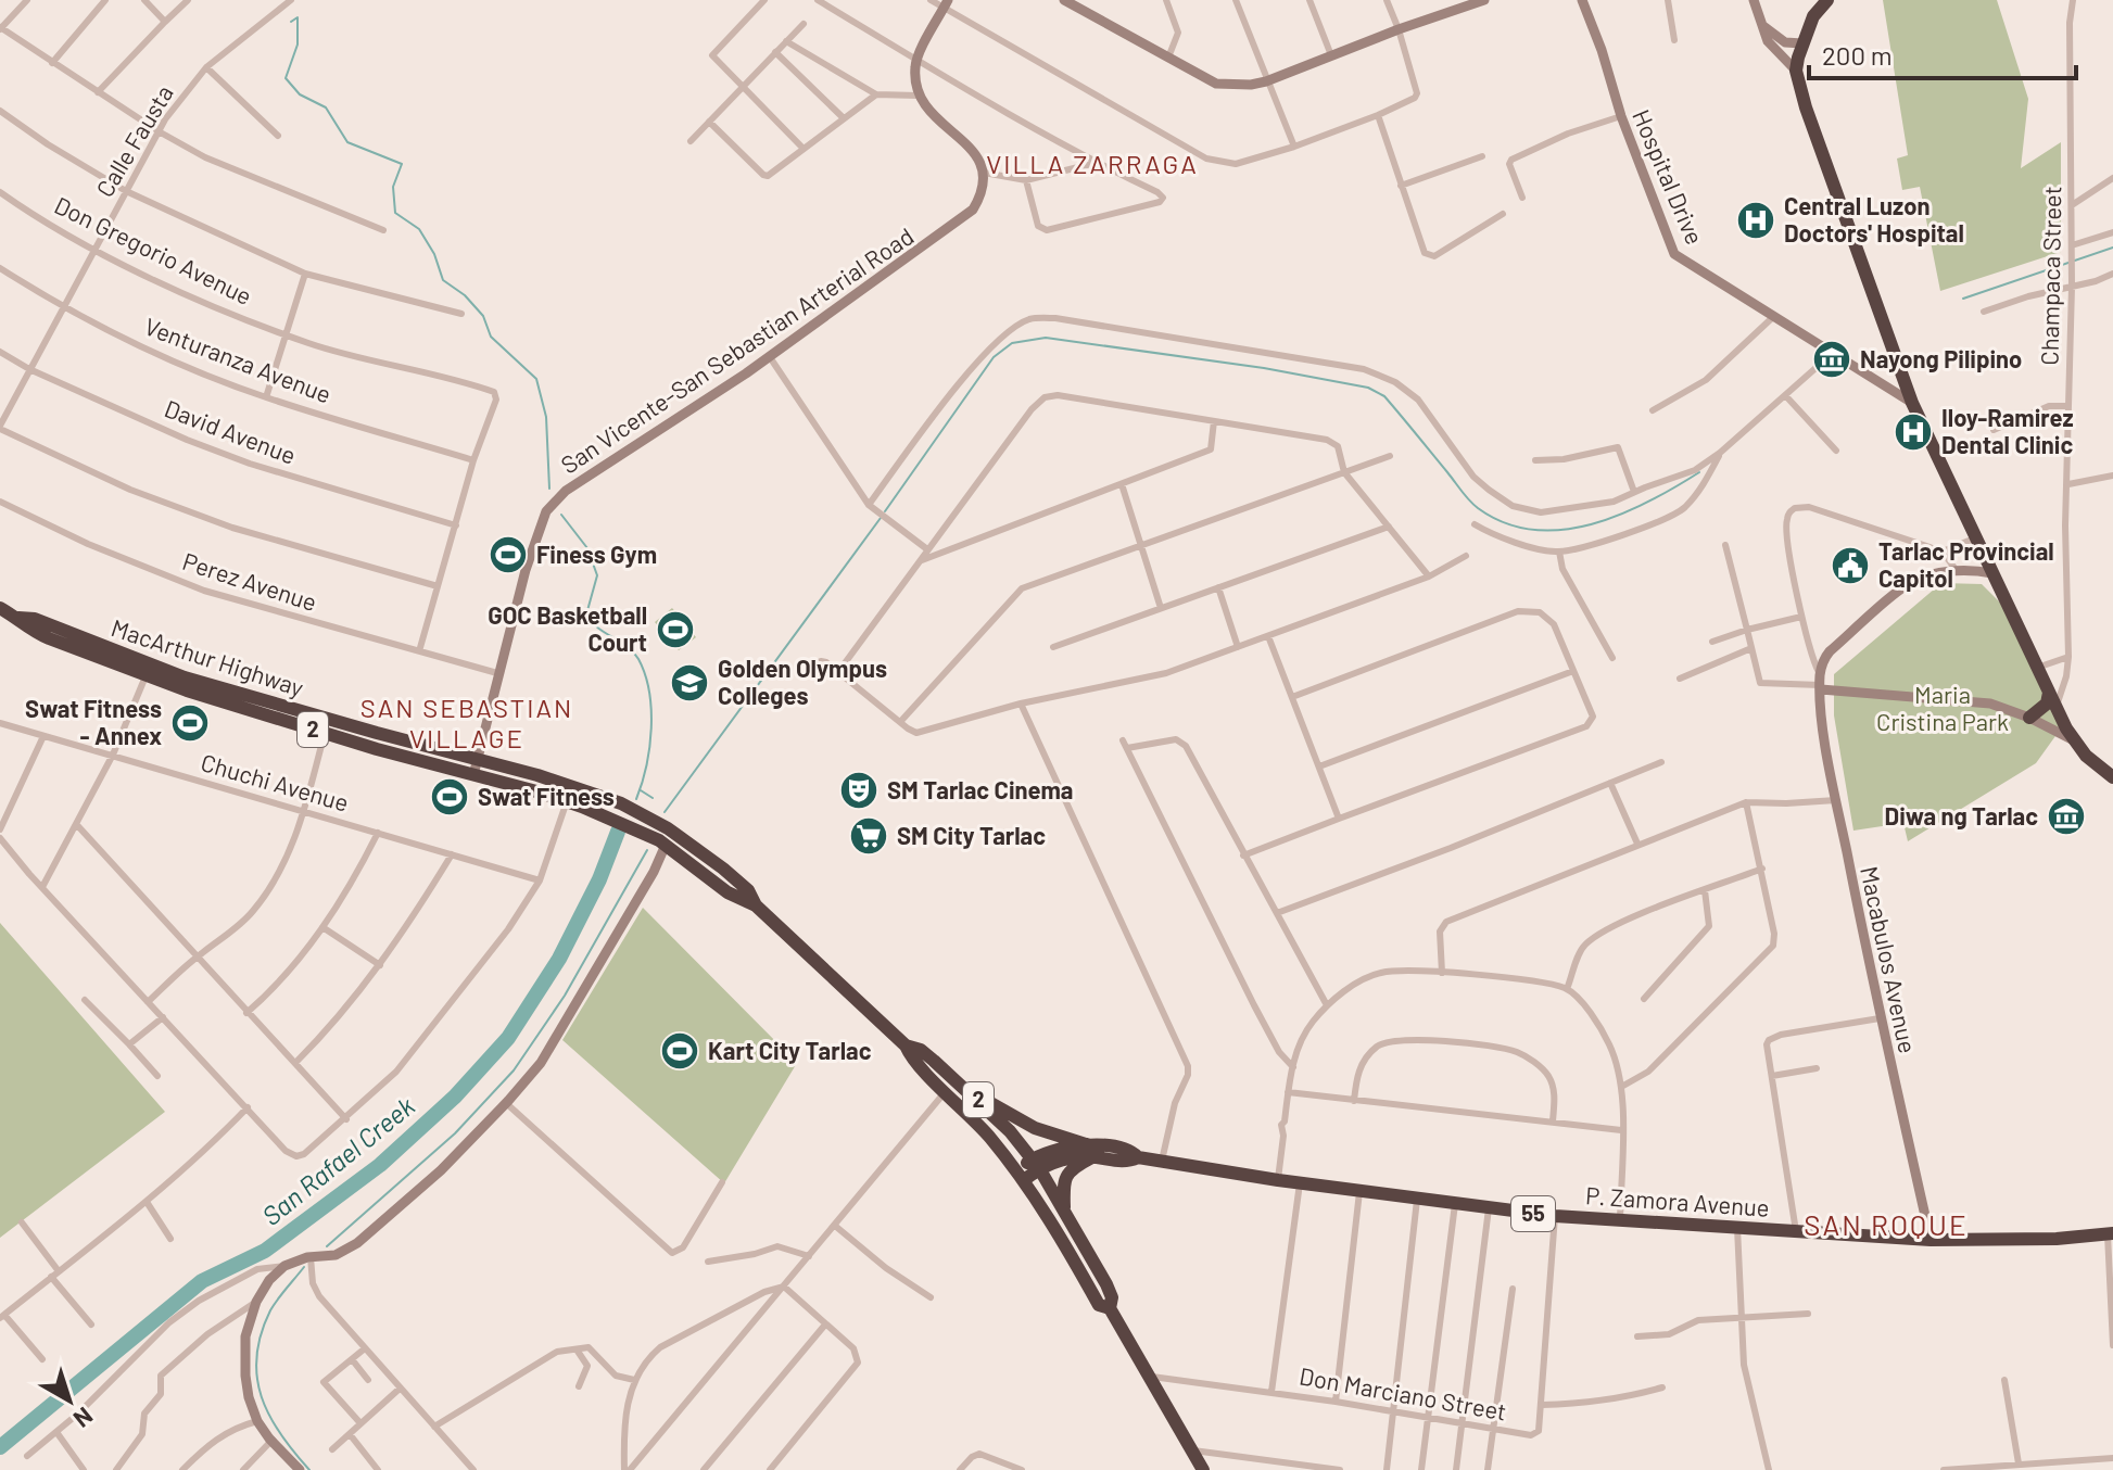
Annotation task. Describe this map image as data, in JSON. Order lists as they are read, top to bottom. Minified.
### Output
{"streets":{"highway":["MacArthur Highway","2","P. Zamora Avenue","55"],"street":["Calle Fausta","Hospital Drive","Don Gregorio Avenue","Champaca Street","San Vicente-San Sebastian Arterial Road","Venturanza Avenue","David Avenue","Perez Avenue","Chuchi Avenue","Macabulos Avenue","Don Marciano Street"]},"crossings":[["Calle Fausta","Don Gregorio Avenue"],["Calle Fausta","Venturanza Avenue"],["Calle Fausta","David Avenue"],["Don Gregorio Avenue","Venturanza Avenue"],["San Vicente-San Sebastian Arterial Road","Perez Avenue"],["San Vicente-San Sebastian Arterial Road","MacArthur Highway"],["MacArthur Highway","P. Zamora Avenue"],["MacArthur Highway","Don Marciano Street"],["Macabulos Avenue","P. Zamora Avenue"],["P. Zamora Avenue","Don Marciano Street"]],"districts":["VILLA ZARRAGA","SAN SEBASTIAN VILLAGE","SAN ROQUE"],"water":["San Rafael Creek"],"parks":["Maria Cristina Park"],"places":{"hospital":["Central Luzon Doctors' Hospital","Iloy-Ramirez Dental Clinic"],"museum":["Nayong Pilipino","Diwa ng Tarlac"],"sports":["Finess Gym","GOC Basketball Court","Swat Fitness - Annex","Swat Fitness","Kart City Tarlac"],"public building":["Tarlac Provincial Capitol"],"school or university":["Golden Olympus Colleges"],"theatre":["SM Tarlac Cinema"],"supermarket":["SM City Tarlac"]},"scale_bar":"200 m","north":"bottom right"}
